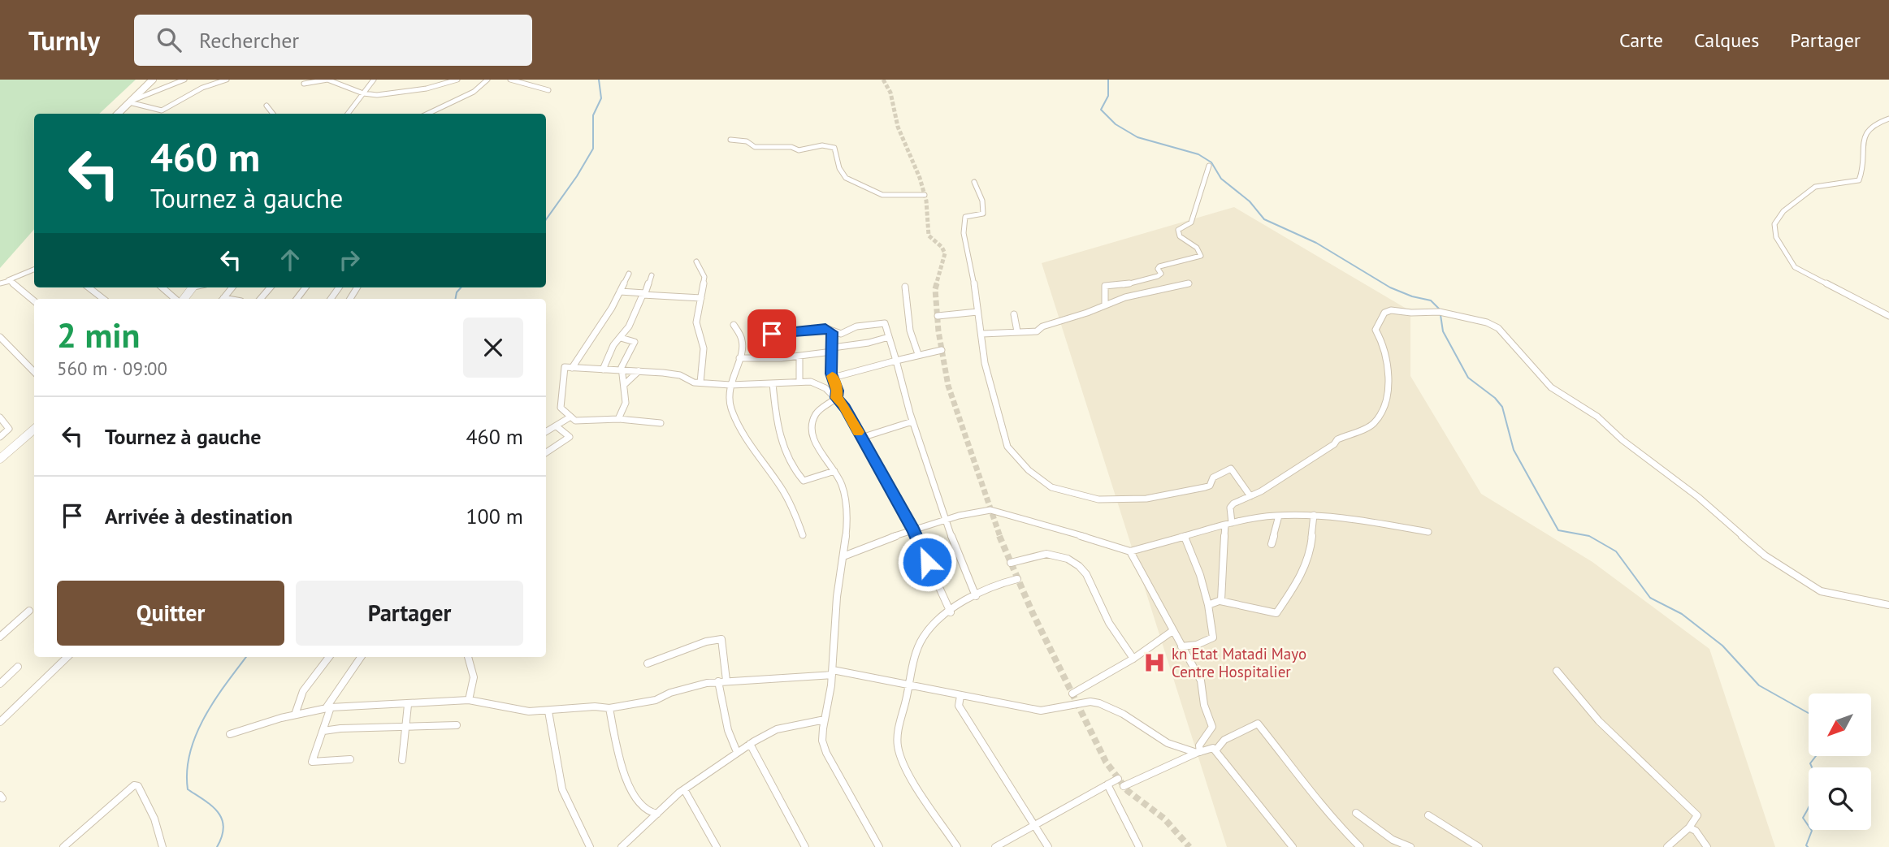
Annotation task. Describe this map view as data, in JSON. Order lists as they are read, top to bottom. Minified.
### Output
{"places":{"hospital":["kn Etat Matadi Mayo Centre Hospitalier"]},"north":"bottom left","page":{"header":"Turnly","search":"Rechercher","nav":["Carte","Calques","Partager"],"turn":["460 m","Tournez à gauche"],"heading":["2 min","560 m · 09:00"],"list":[{"name":"Tournez à gauche","value":"460 m"},{"name":"Arrivée à destination","value":"100 m"}],"buttons":["Quitter","Partager"]}}
